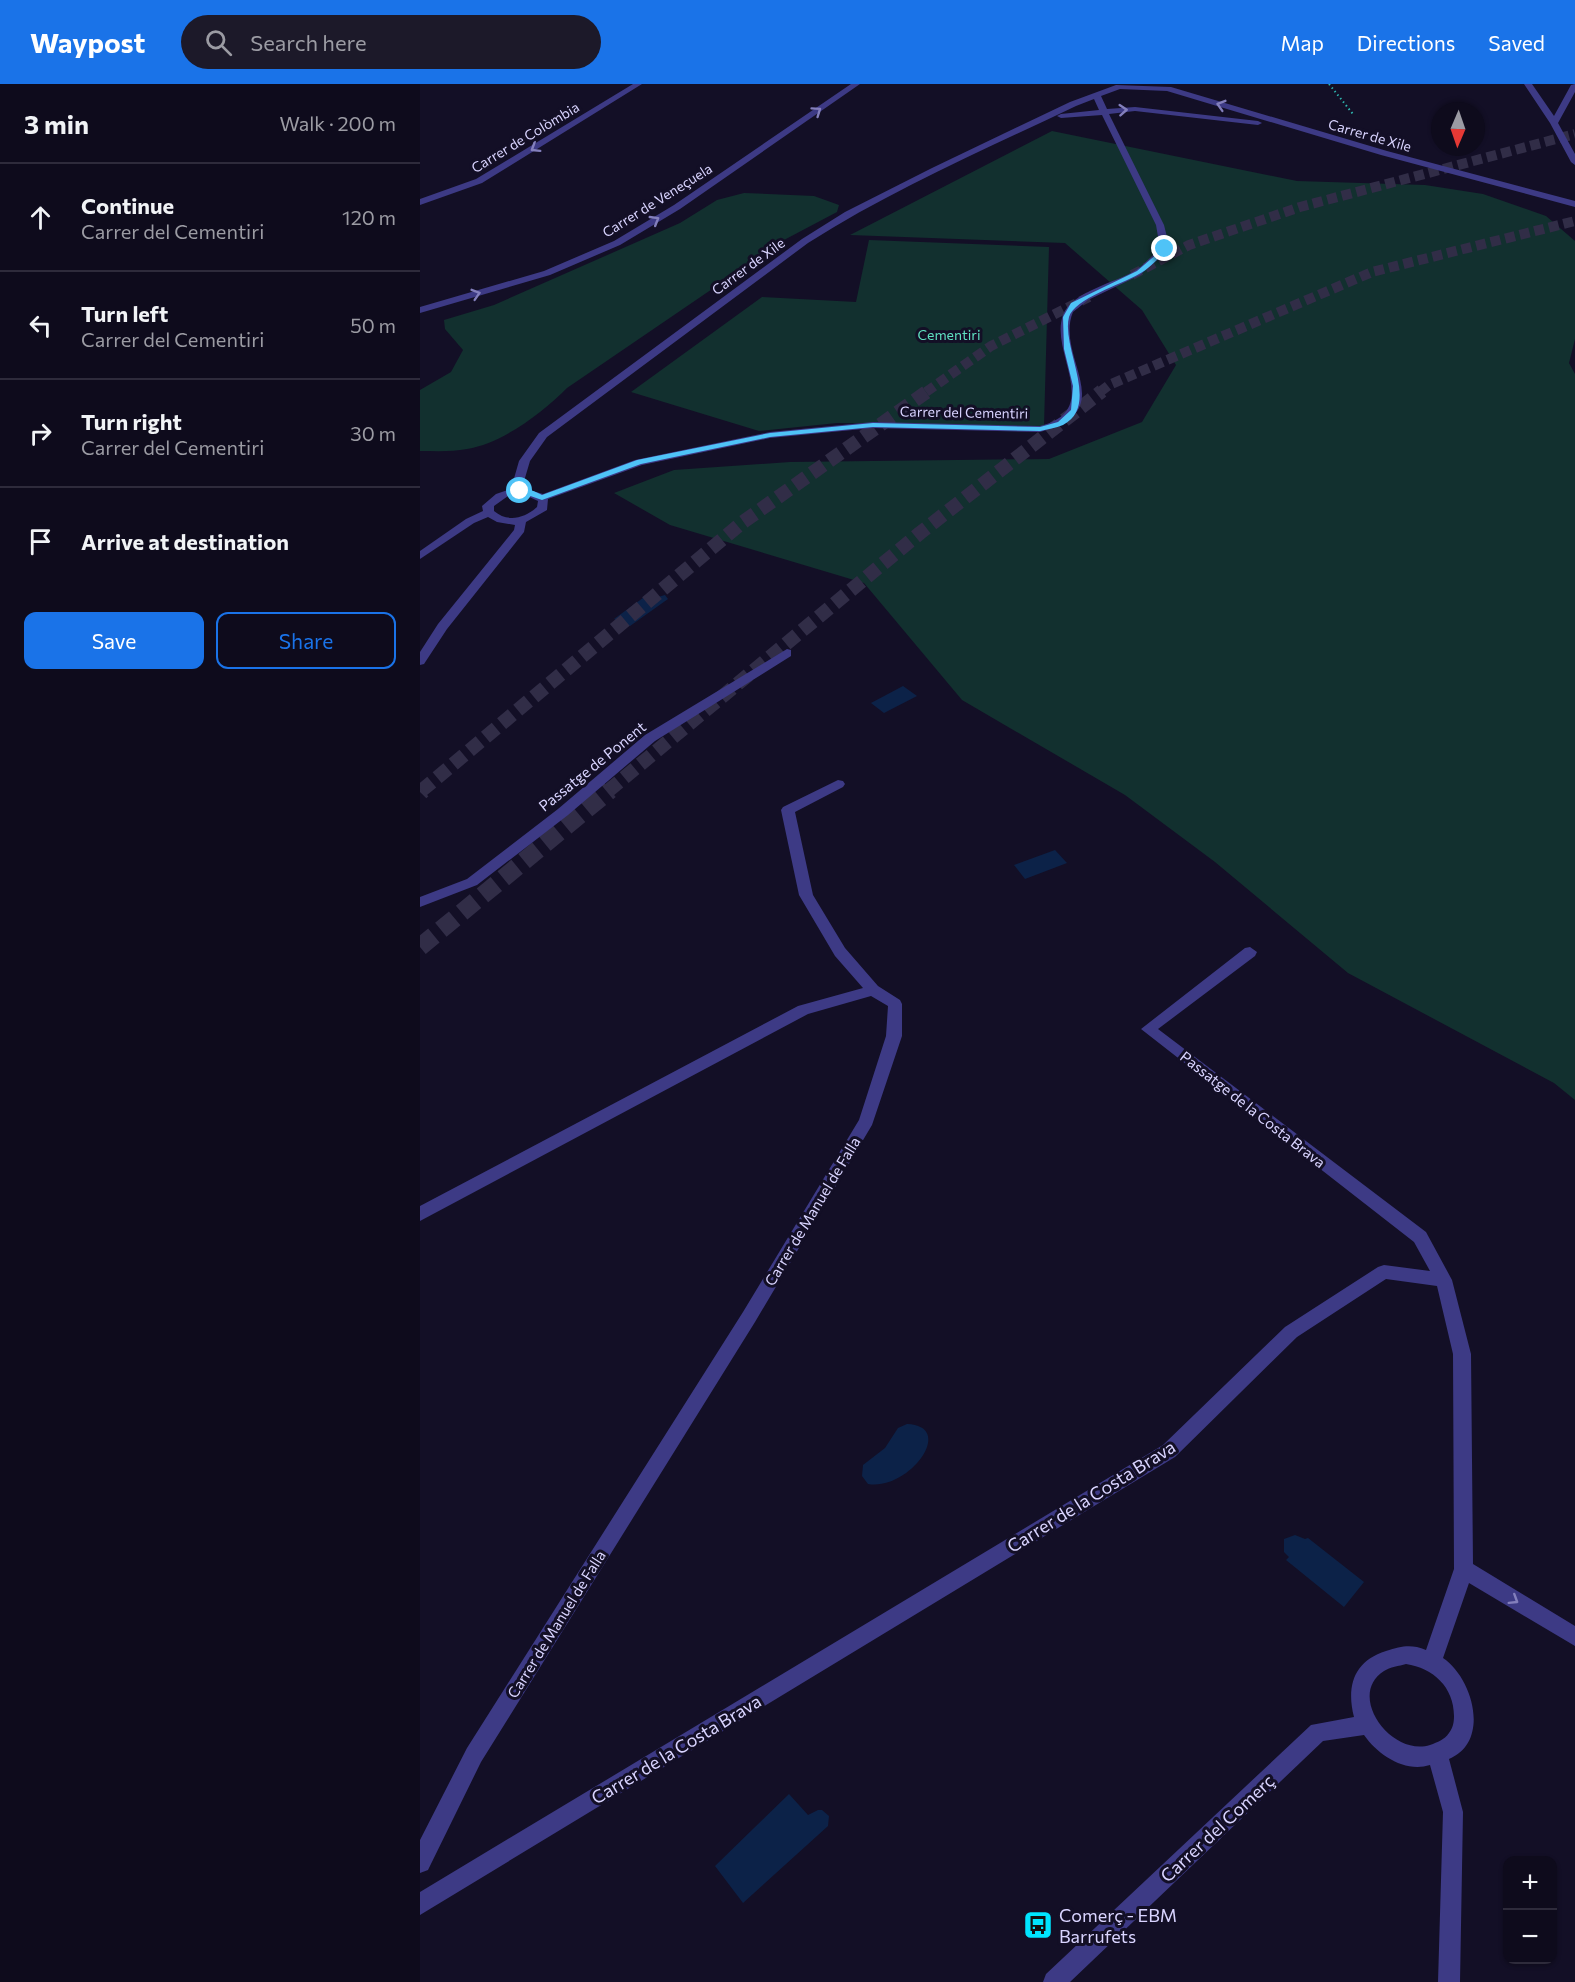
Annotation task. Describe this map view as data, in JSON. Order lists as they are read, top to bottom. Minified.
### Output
{"streets":{"street":["Carrer de Xile","Carrer de Colòmbia","Carrer de Veneçuela","Carrer del Cementiri","Passatge de Ponent","Passatge de la Costa Brava","Carrer de Manuel de Falla","Carrer de la Costa Brava","Carrer del Comerç"]},"crossings":[["Carrer de Xile","Carrer del Cementiri"],["Passatge de la Costa Brava","Carrer de la Costa Brava"]],"one_way":["Carrer de Colòmbia","Carrer de Veneçuela"],"parks":["Cementiri"],"places":{"bus stop":["Comerç - EBM Barrufets"]},"north":"bottom","page":{"header":"Waypost","search":"Search here","nav":["Map","Directions","Saved"],"heading":["3 min","Walk · 200 m"],"list":[["Continue","Carrer del Cementiri","120 m"],["Turn left","Carrer del Cementiri","50 m"],["Turn right","Carrer del Cementiri","30 m"],"Arrive at destination"],"buttons":["Save","Share"],"map_buttons":["+","−"]}}
